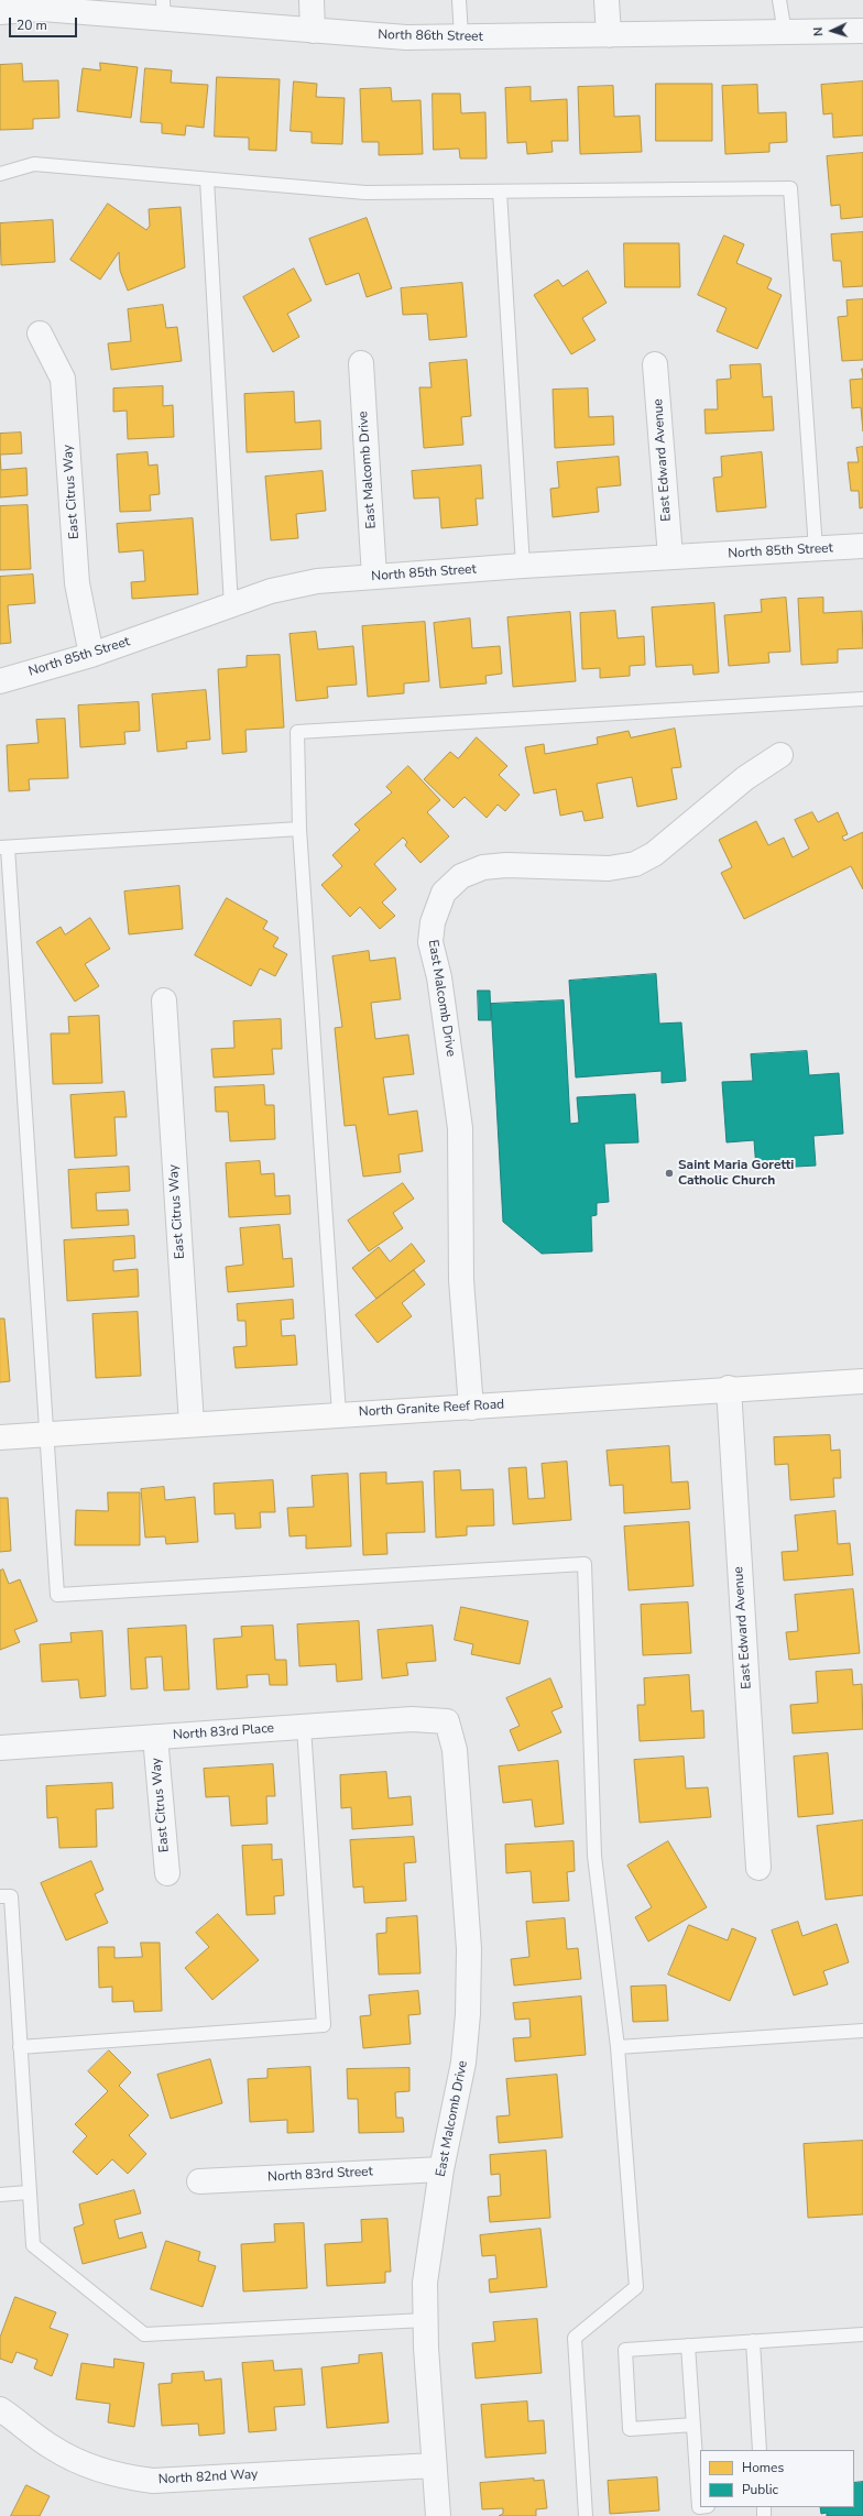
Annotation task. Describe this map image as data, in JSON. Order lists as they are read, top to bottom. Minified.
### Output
{"streets":{"street":["North 86th Street","East Edward Avenue","East Malcomb Drive","East Citrus Way","North 85th Street","North Granite Reef Road","North 83rd Place","North 83rd Street","North 82nd Way"]},"crossings":[["East Edward Avenue","North 85th Street"],["East Edward Avenue","North Granite Reef Road"],["East Malcomb Drive","North 85th Street"],["East Malcomb Drive","North Granite Reef Road"],["East Malcomb Drive","North 83rd Place"],["East Malcomb Drive","North 83rd Street"],["East Malcomb Drive","North 82nd Way"],["East Citrus Way","North 85th Street"],["East Citrus Way","North Granite Reef Road"],["East Citrus Way","North 83rd Place"]],"places":["Saint Maria Goretti Catholic Church"],"legend":["Homes","Public"],"scale_bar":"20 m","north":"left"}
